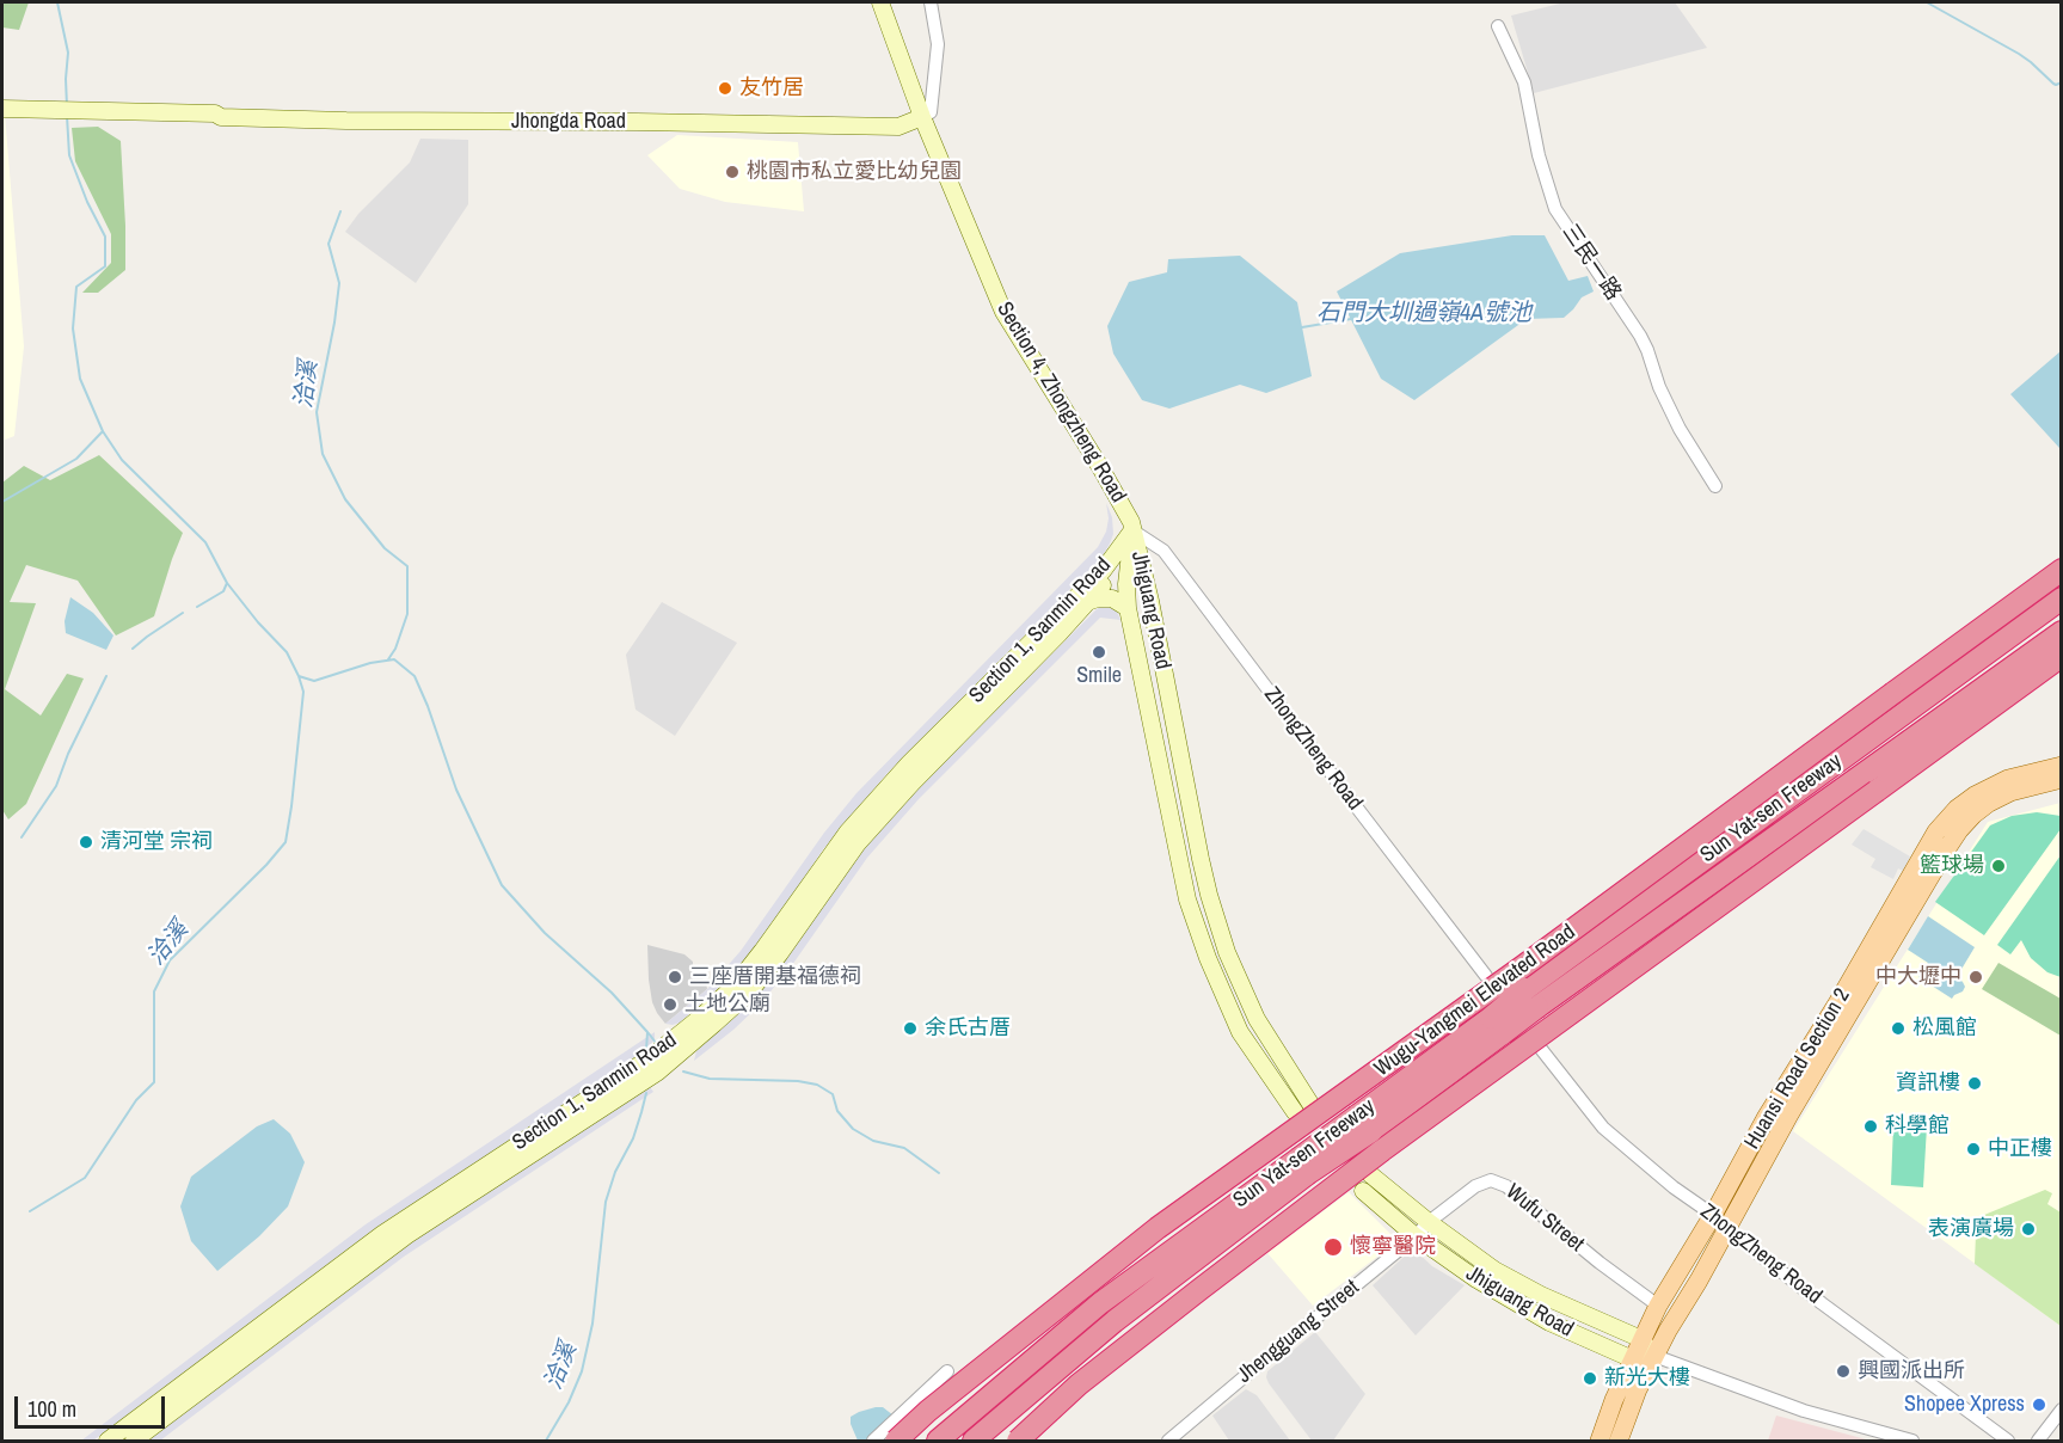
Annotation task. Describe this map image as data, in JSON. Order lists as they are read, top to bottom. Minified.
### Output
{"streets":{"highway":["Sun Yat-sen Freeway","Wugu-Yangmei Elevated Road"],"main road":["Huansi Road Section 2"],"street":["Jhongda Road","三民一路","Section 4, Zhongzheng Road","Jhiguang Road","Section 1, Sanmin Road","ZhongZheng Road","Wufu Street","Jhengguang Street"]},"crossings":[["Jhongda Road","Section 4, Zhongzheng Road"],["Section 4, Zhongzheng Road","Jhiguang Road"],["Section 4, Zhongzheng Road","Section 1, Sanmin Road"],["Section 4, Zhongzheng Road","ZhongZheng Road"],["Jhiguang Road","Section 1, Sanmin Road"],["Jhiguang Road","ZhongZheng Road"],["Jhiguang Road","Huansi Road Section 2"],["Jhiguang Road","Wufu Street"],["Jhiguang Road","Jhengguang Street"],["Section 1, Sanmin Road","ZhongZheng Road"],["ZhongZheng Road","Huansi Road Section 2"],["Huansi Road Section 2","Wufu Street"],["Wufu Street","Jhengguang Street"]],"water":["石門大圳過嶺4A號池","洽溪"],"places":["友竹居","桃園市私立愛比幼兒園","Smile","清河堂 宗祠","籃球場","三座厝開基福德祠","中大壢中","土地公廟","余氏古厝","松風館","資訊樓","科學館","中正樓","表演廣場","懷寧醫院","興國派出所","新光大樓","Shopee Xpress"],"scale_bar":"100 m"}
